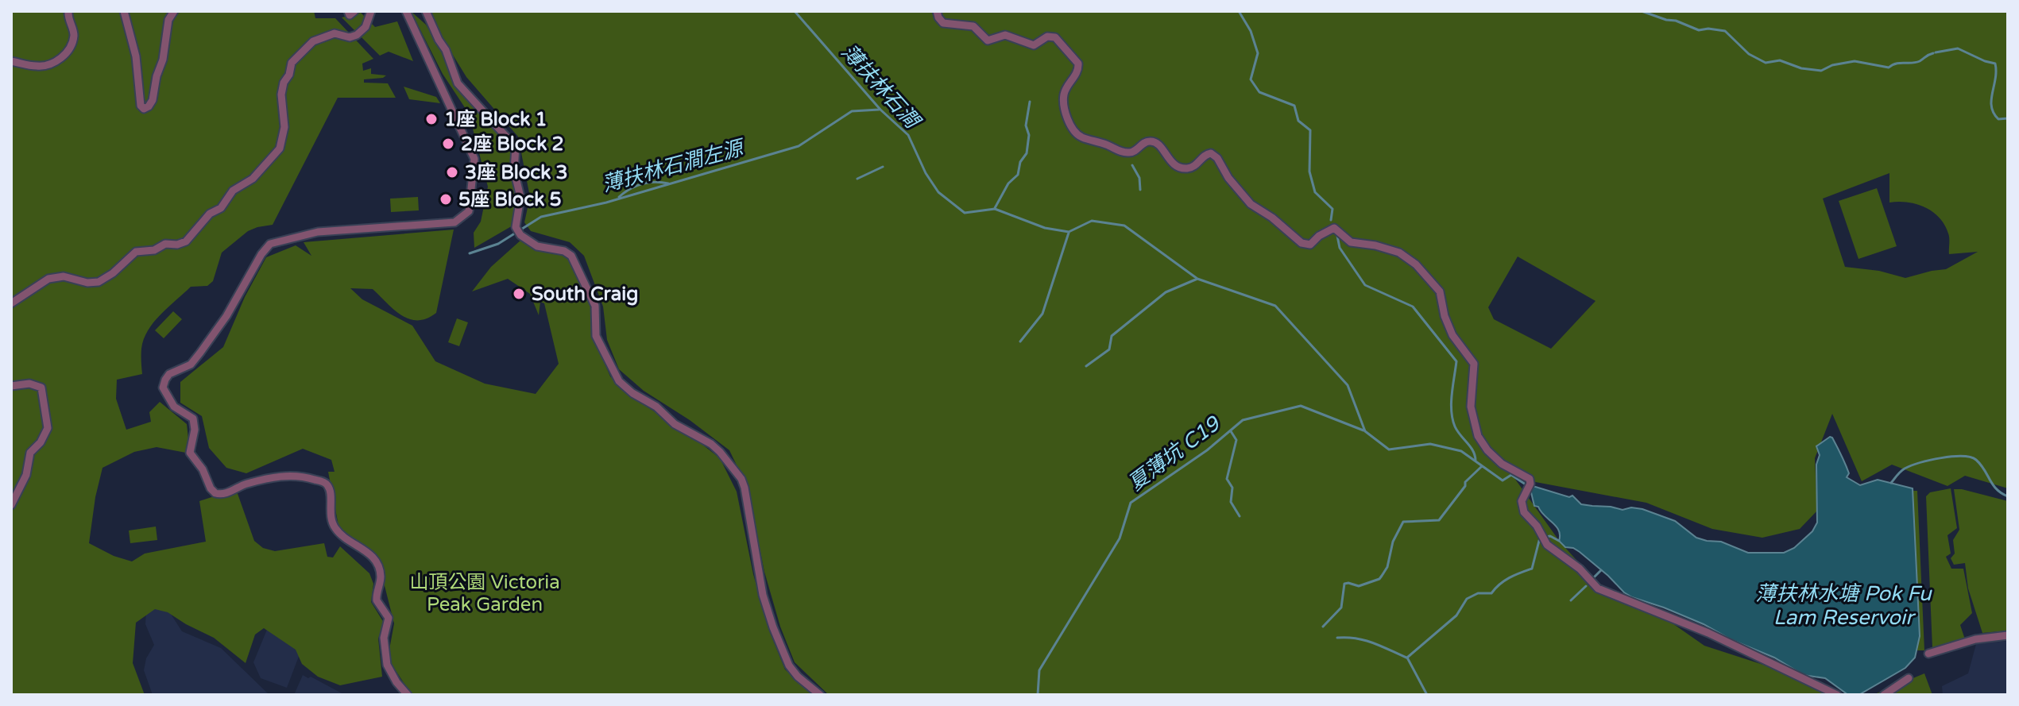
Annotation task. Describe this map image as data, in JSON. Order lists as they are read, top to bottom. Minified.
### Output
{"water":["薄扶林石澗","薄扶林石澗左源","夏薄坑 C19","薄扶林水塘 Pok Fu Lam Reservoir"],"parks":["山頂公園 Victoria Peak Garden"],"places":["1座 Block 1","2座 Block 2","3座 Block 3","5座 Block 5","South Craig"]}
